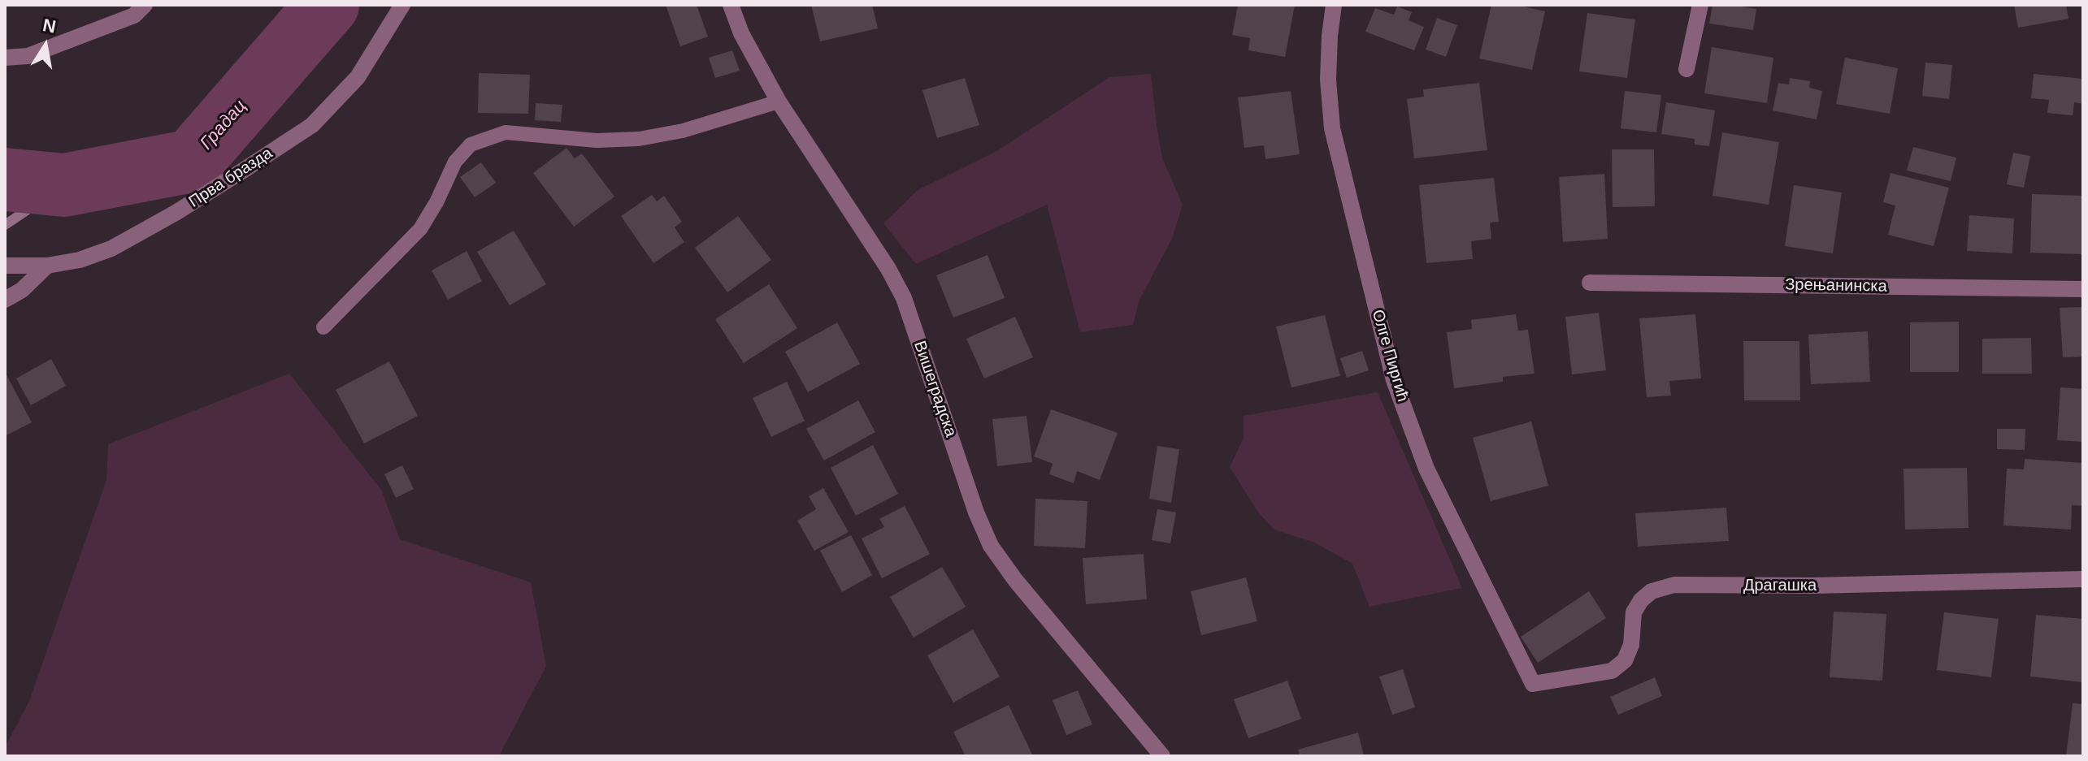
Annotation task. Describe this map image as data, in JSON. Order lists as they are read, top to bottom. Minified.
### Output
{"streets":{"street":["Прва бразда","Зрењанинска","Олге Пиргић","Вишеградска","Драгашка"]},"crossings":[["Олге Пиргић","Драгашка"]],"water":["Градац"],"north":"top"}
